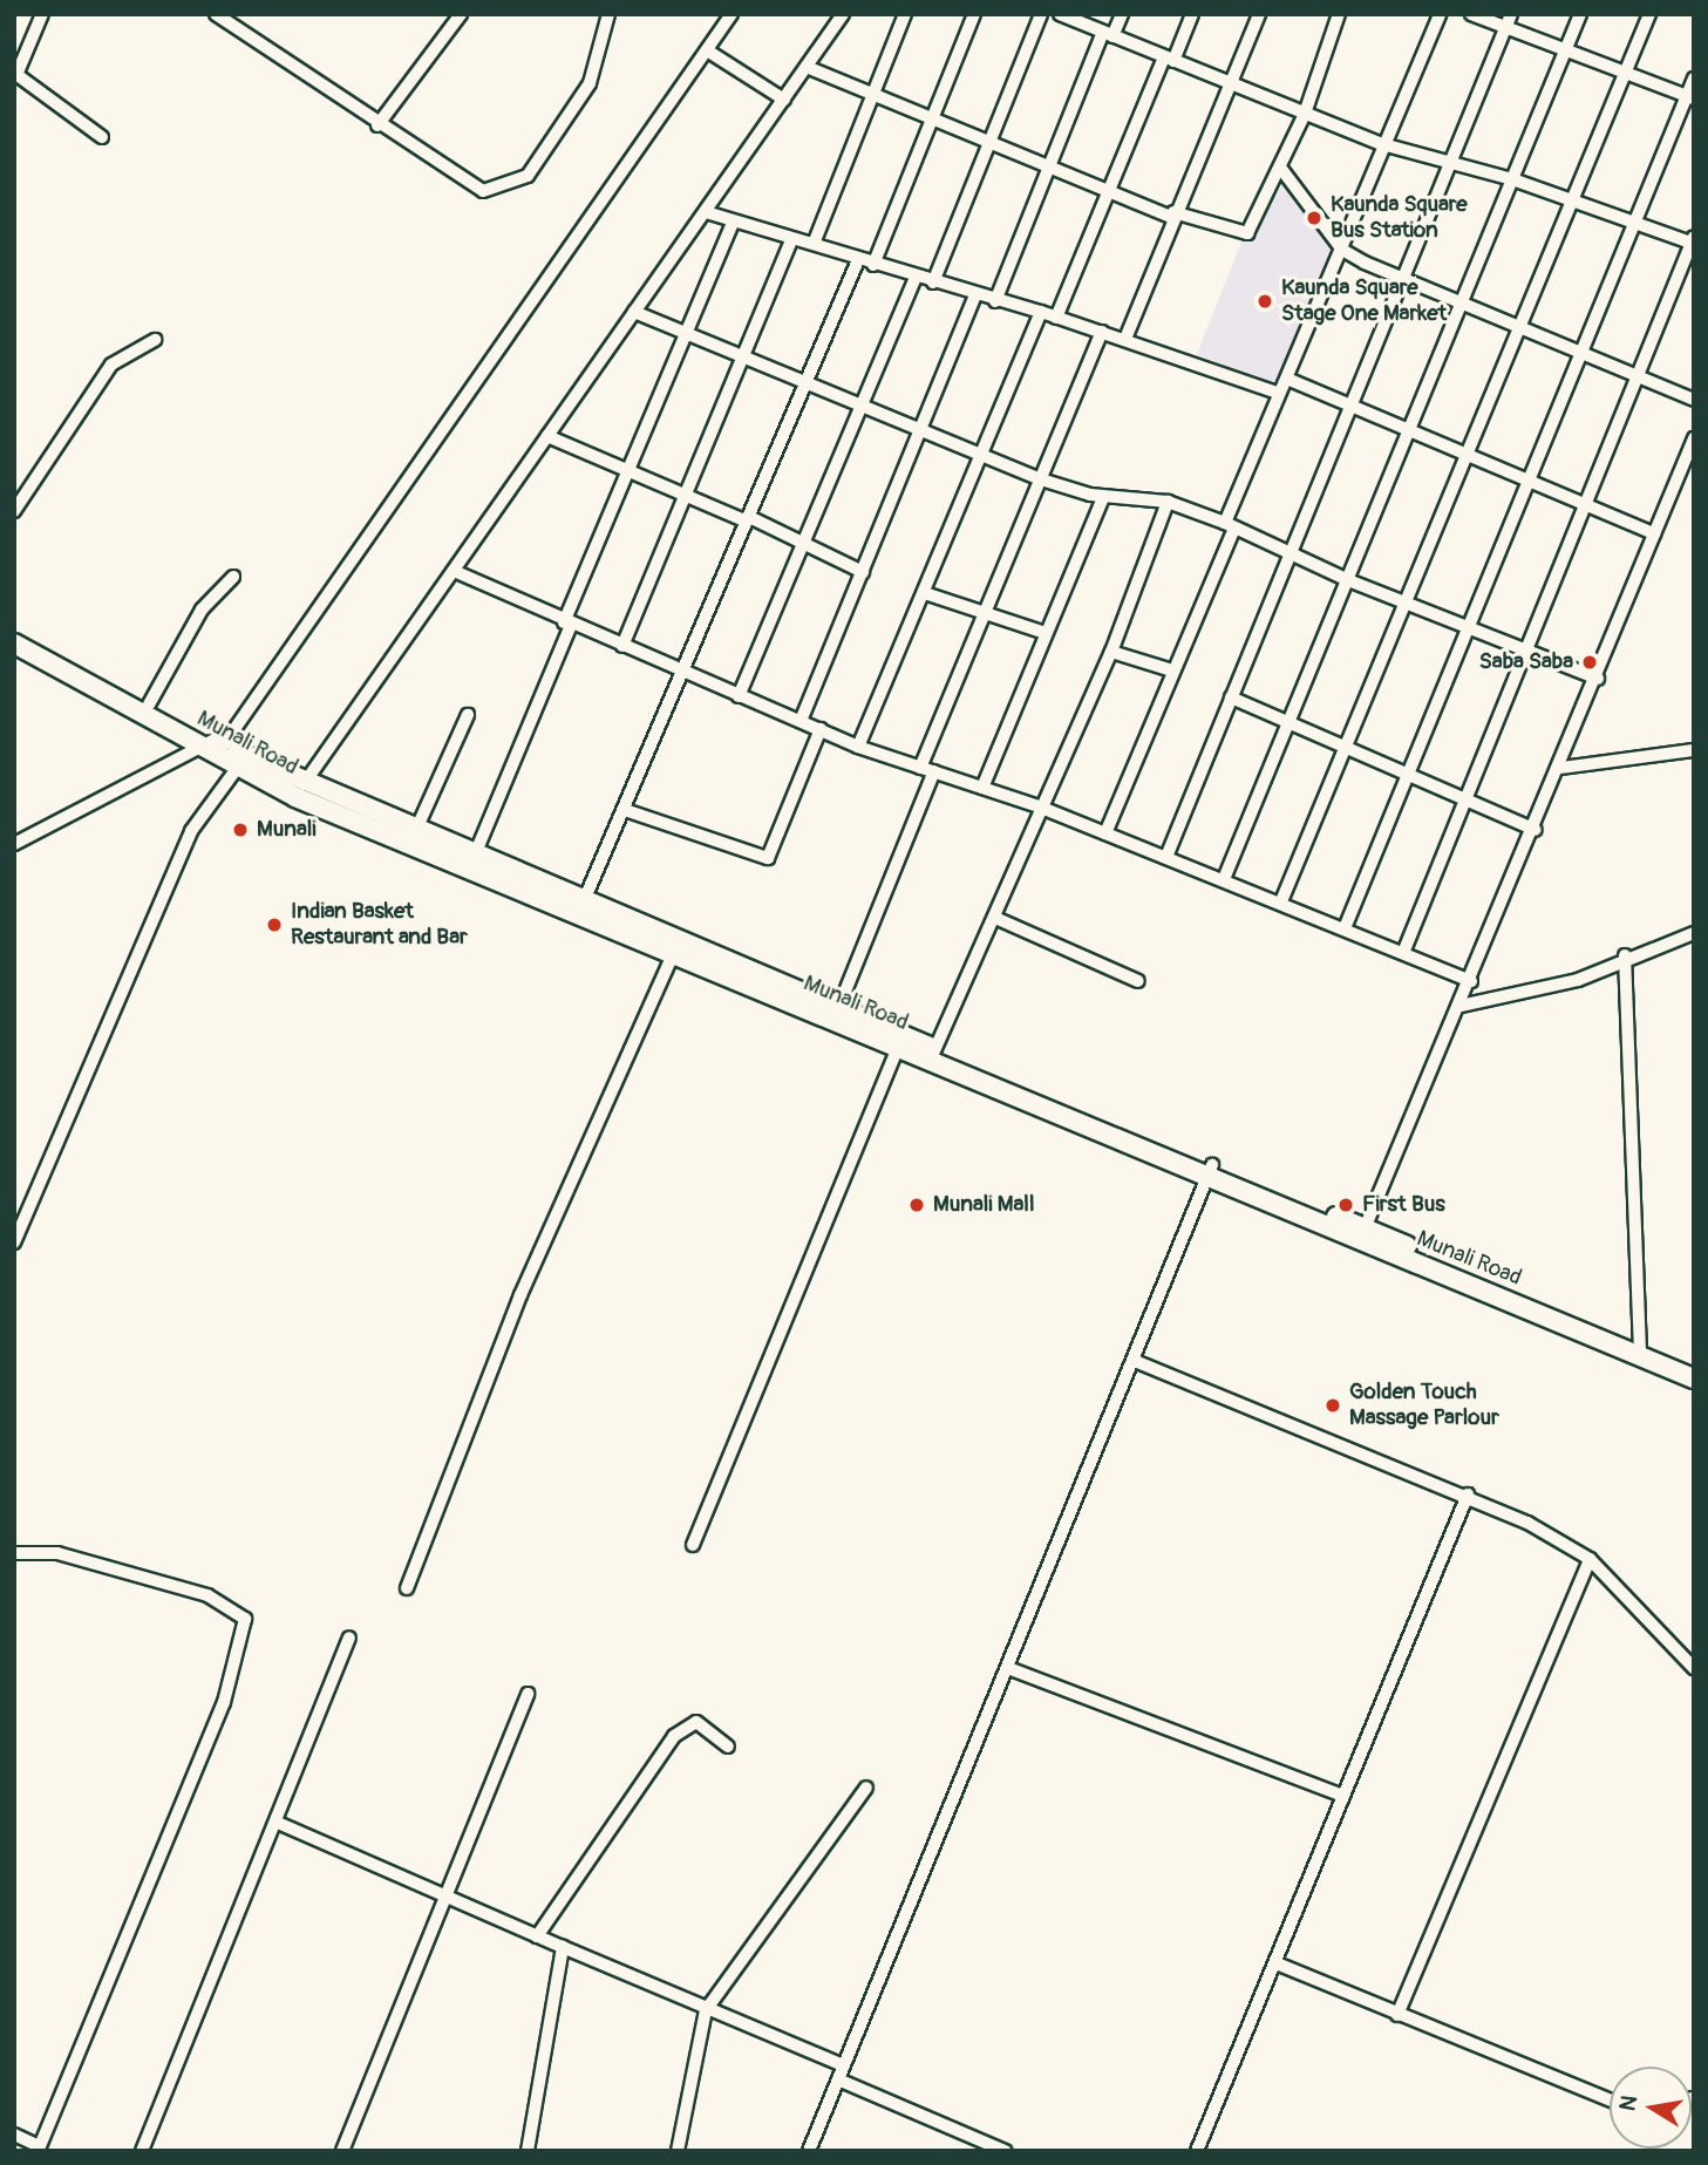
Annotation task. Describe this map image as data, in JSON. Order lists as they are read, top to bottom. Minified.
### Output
{"streets":{"main road":["Munali Road"]},"places":["Kaunda Square Bus Station","Kaunda Square Stage One Market","Saba Saba","Munali","Indian Basket Restaurant and Bar","Munali Mall","First Bus","Golden Touch Massage Parlour"],"north":"left"}
